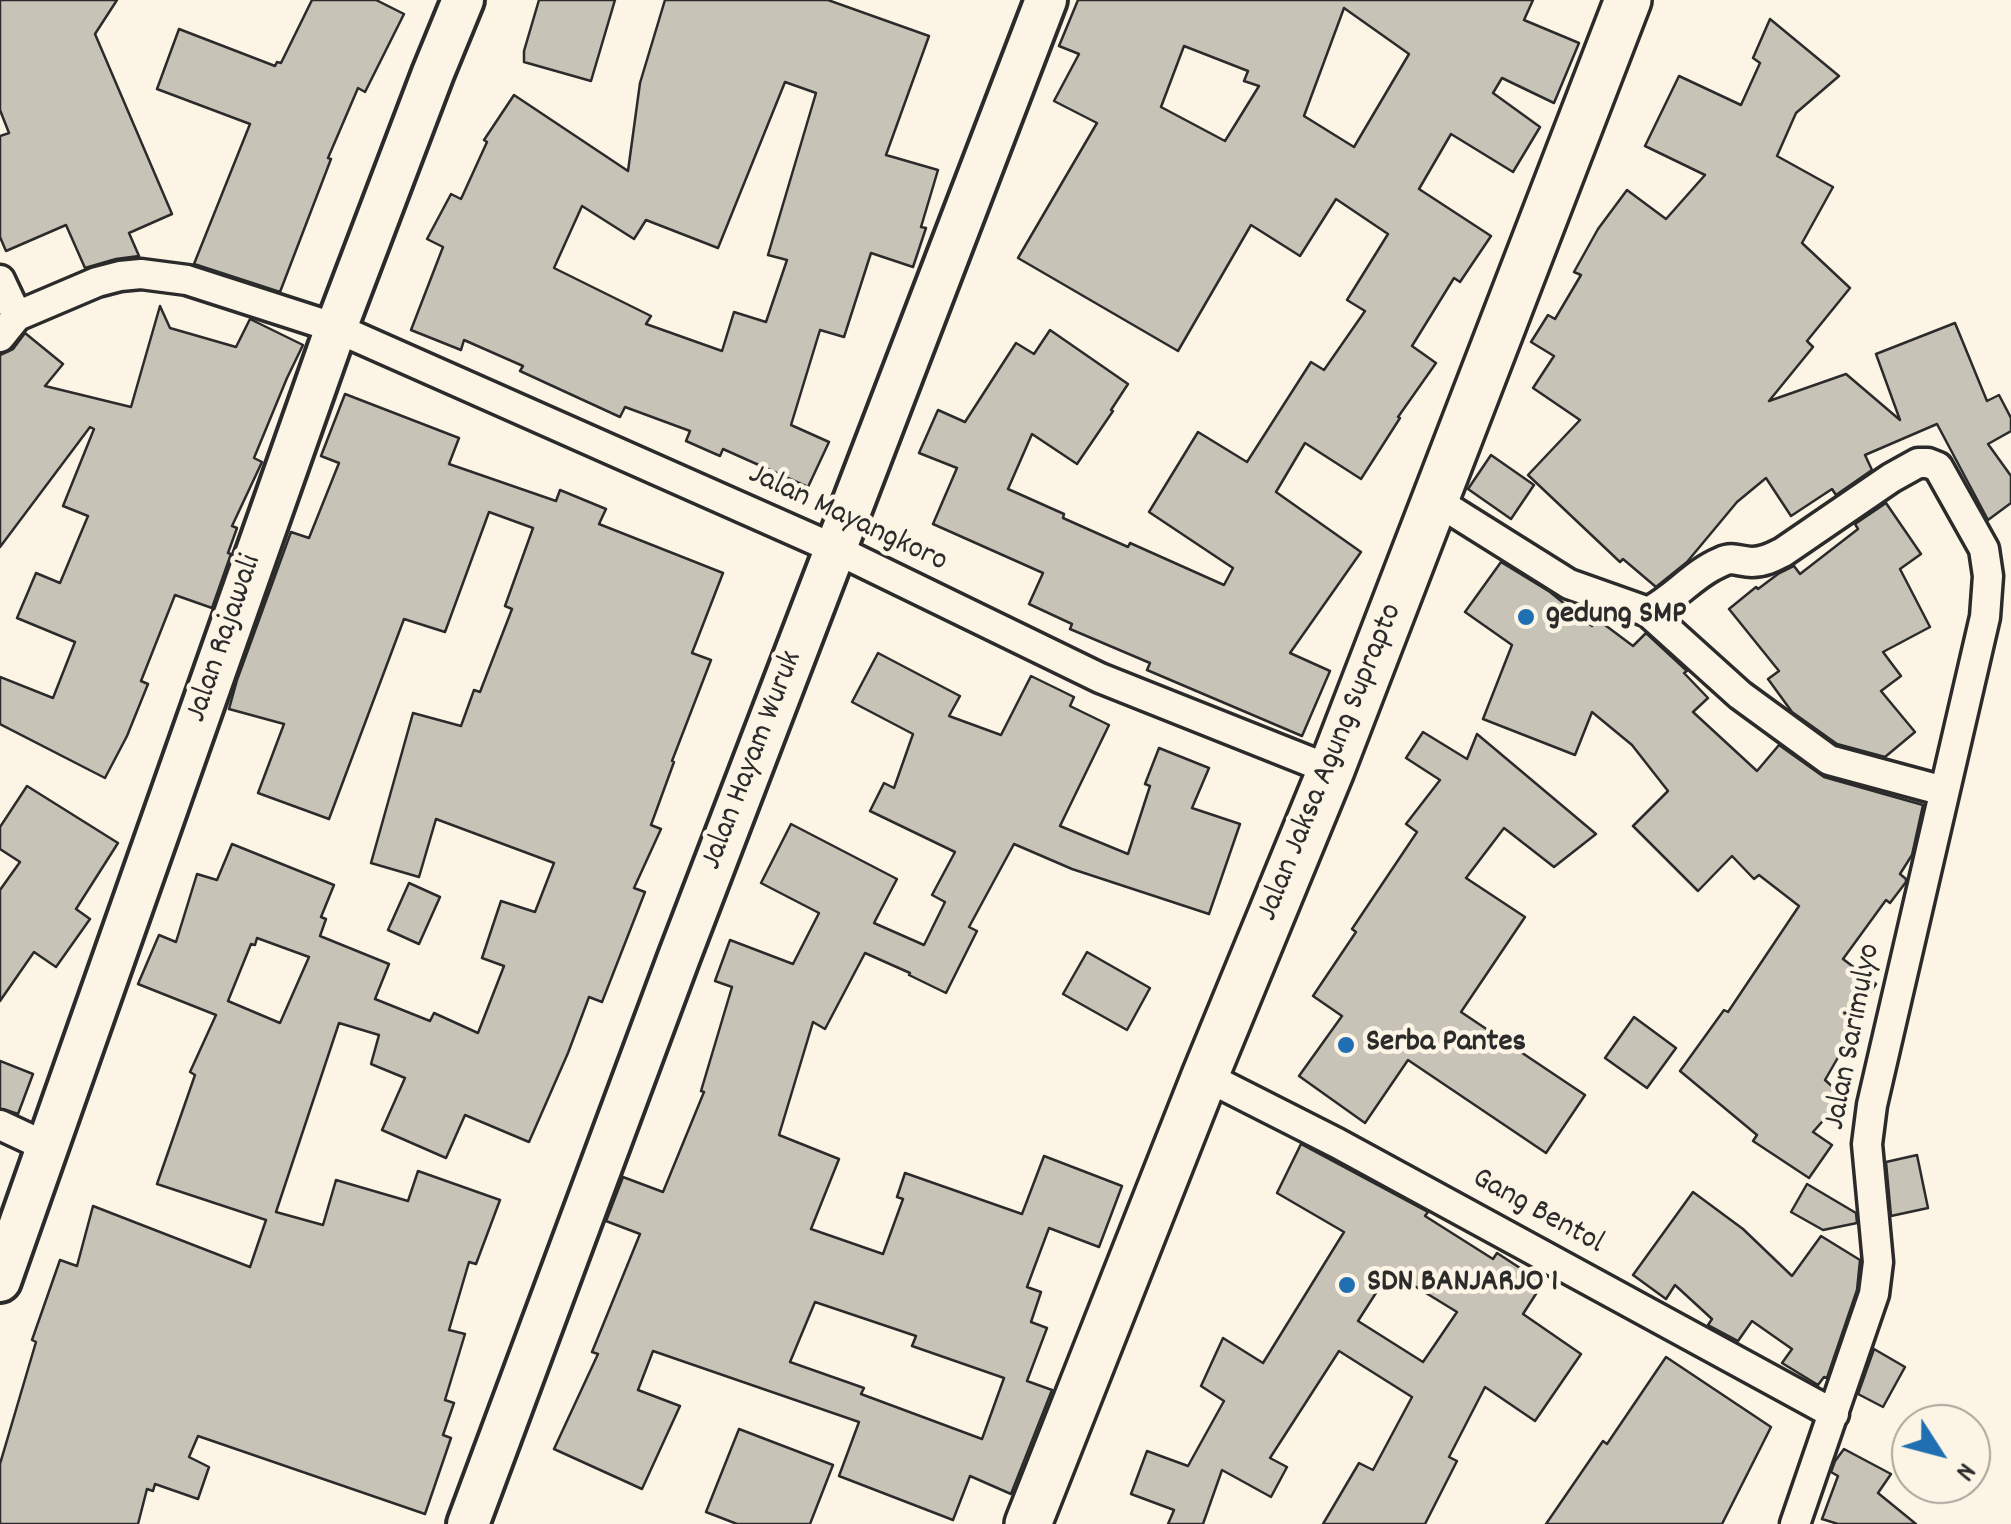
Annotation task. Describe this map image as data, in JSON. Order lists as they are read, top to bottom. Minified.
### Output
{"streets":{"main road":["Jalan Jaksa Agung Suprapto"],"street":["Jalan Mayangkoro","Jalan Rajawali","Jalan Hayam Wuruk","Jalan Sarimulyo","Gang Bentol"]},"crossings":[["Jalan Mayangkoro","Jalan Rajawali"],["Jalan Mayangkoro","Jalan Hayam Wuruk"],["Jalan Mayangkoro","Jalan Jaksa Agung Suprapto"],["Jalan Jaksa Agung Suprapto","Gang Bentol"],["Jalan Sarimulyo","Gang Bentol"]],"places":["gedung SMP","Serba Pantes","SDN BANJARJO 1"],"north":"bottom right"}
